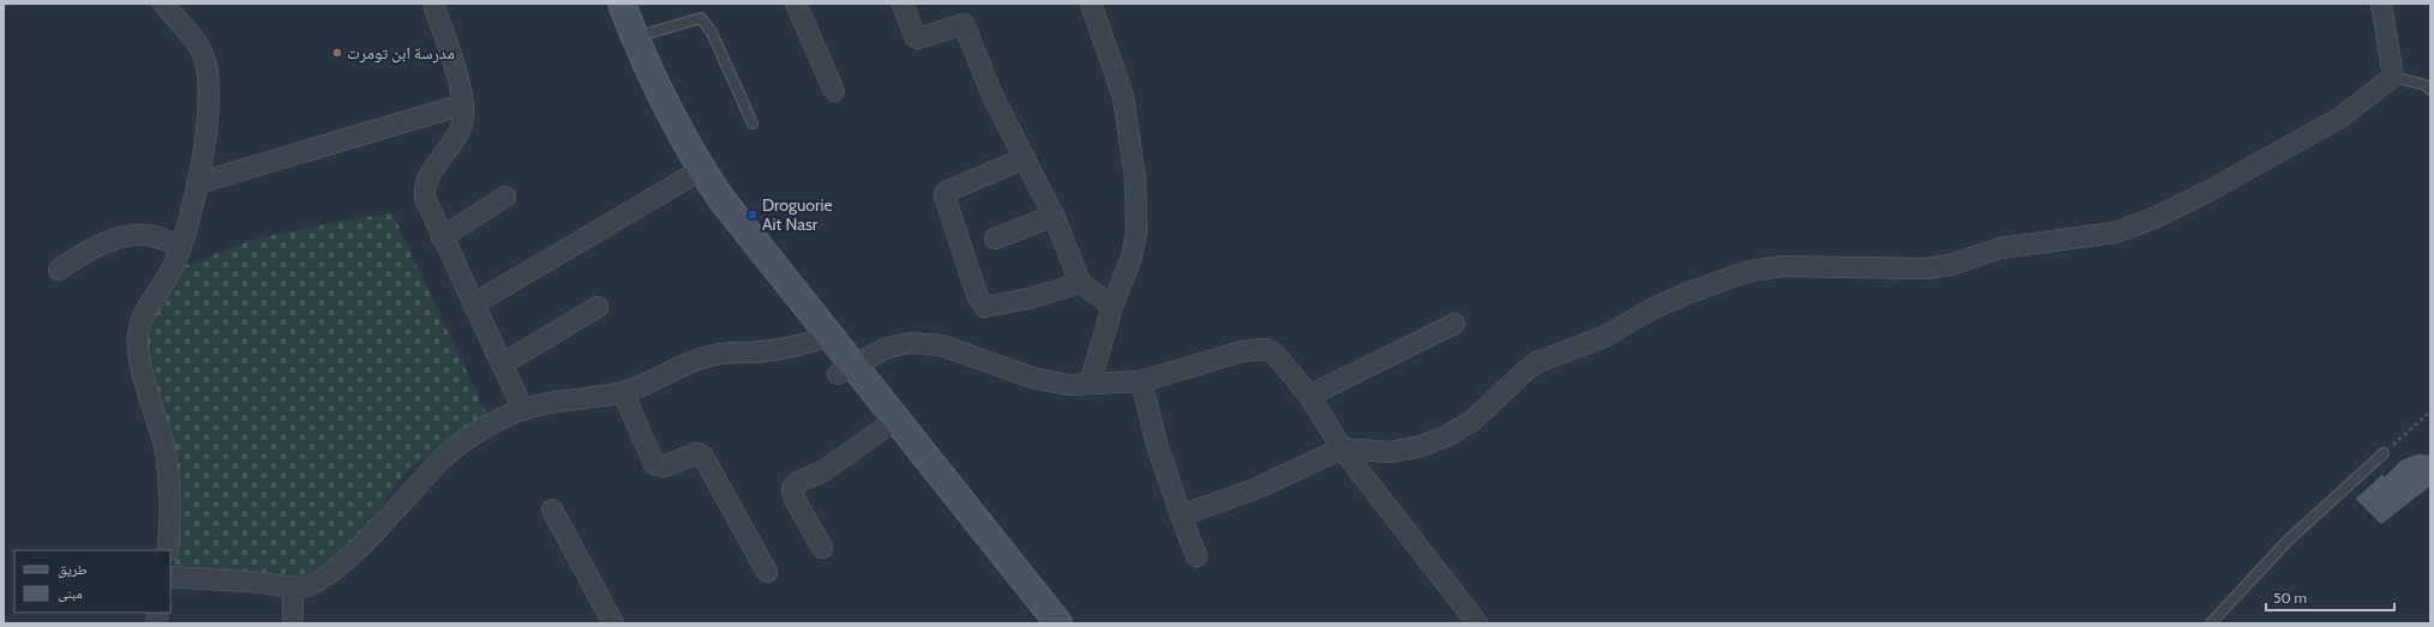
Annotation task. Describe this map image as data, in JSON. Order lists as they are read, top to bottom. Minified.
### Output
{"places":{"other":["مدرسة ابن تومرت"],"transit":["Droguorie Ait Nasr"]},"legend":["طريق","مبنى"],"scale_bar":"50 m"}
